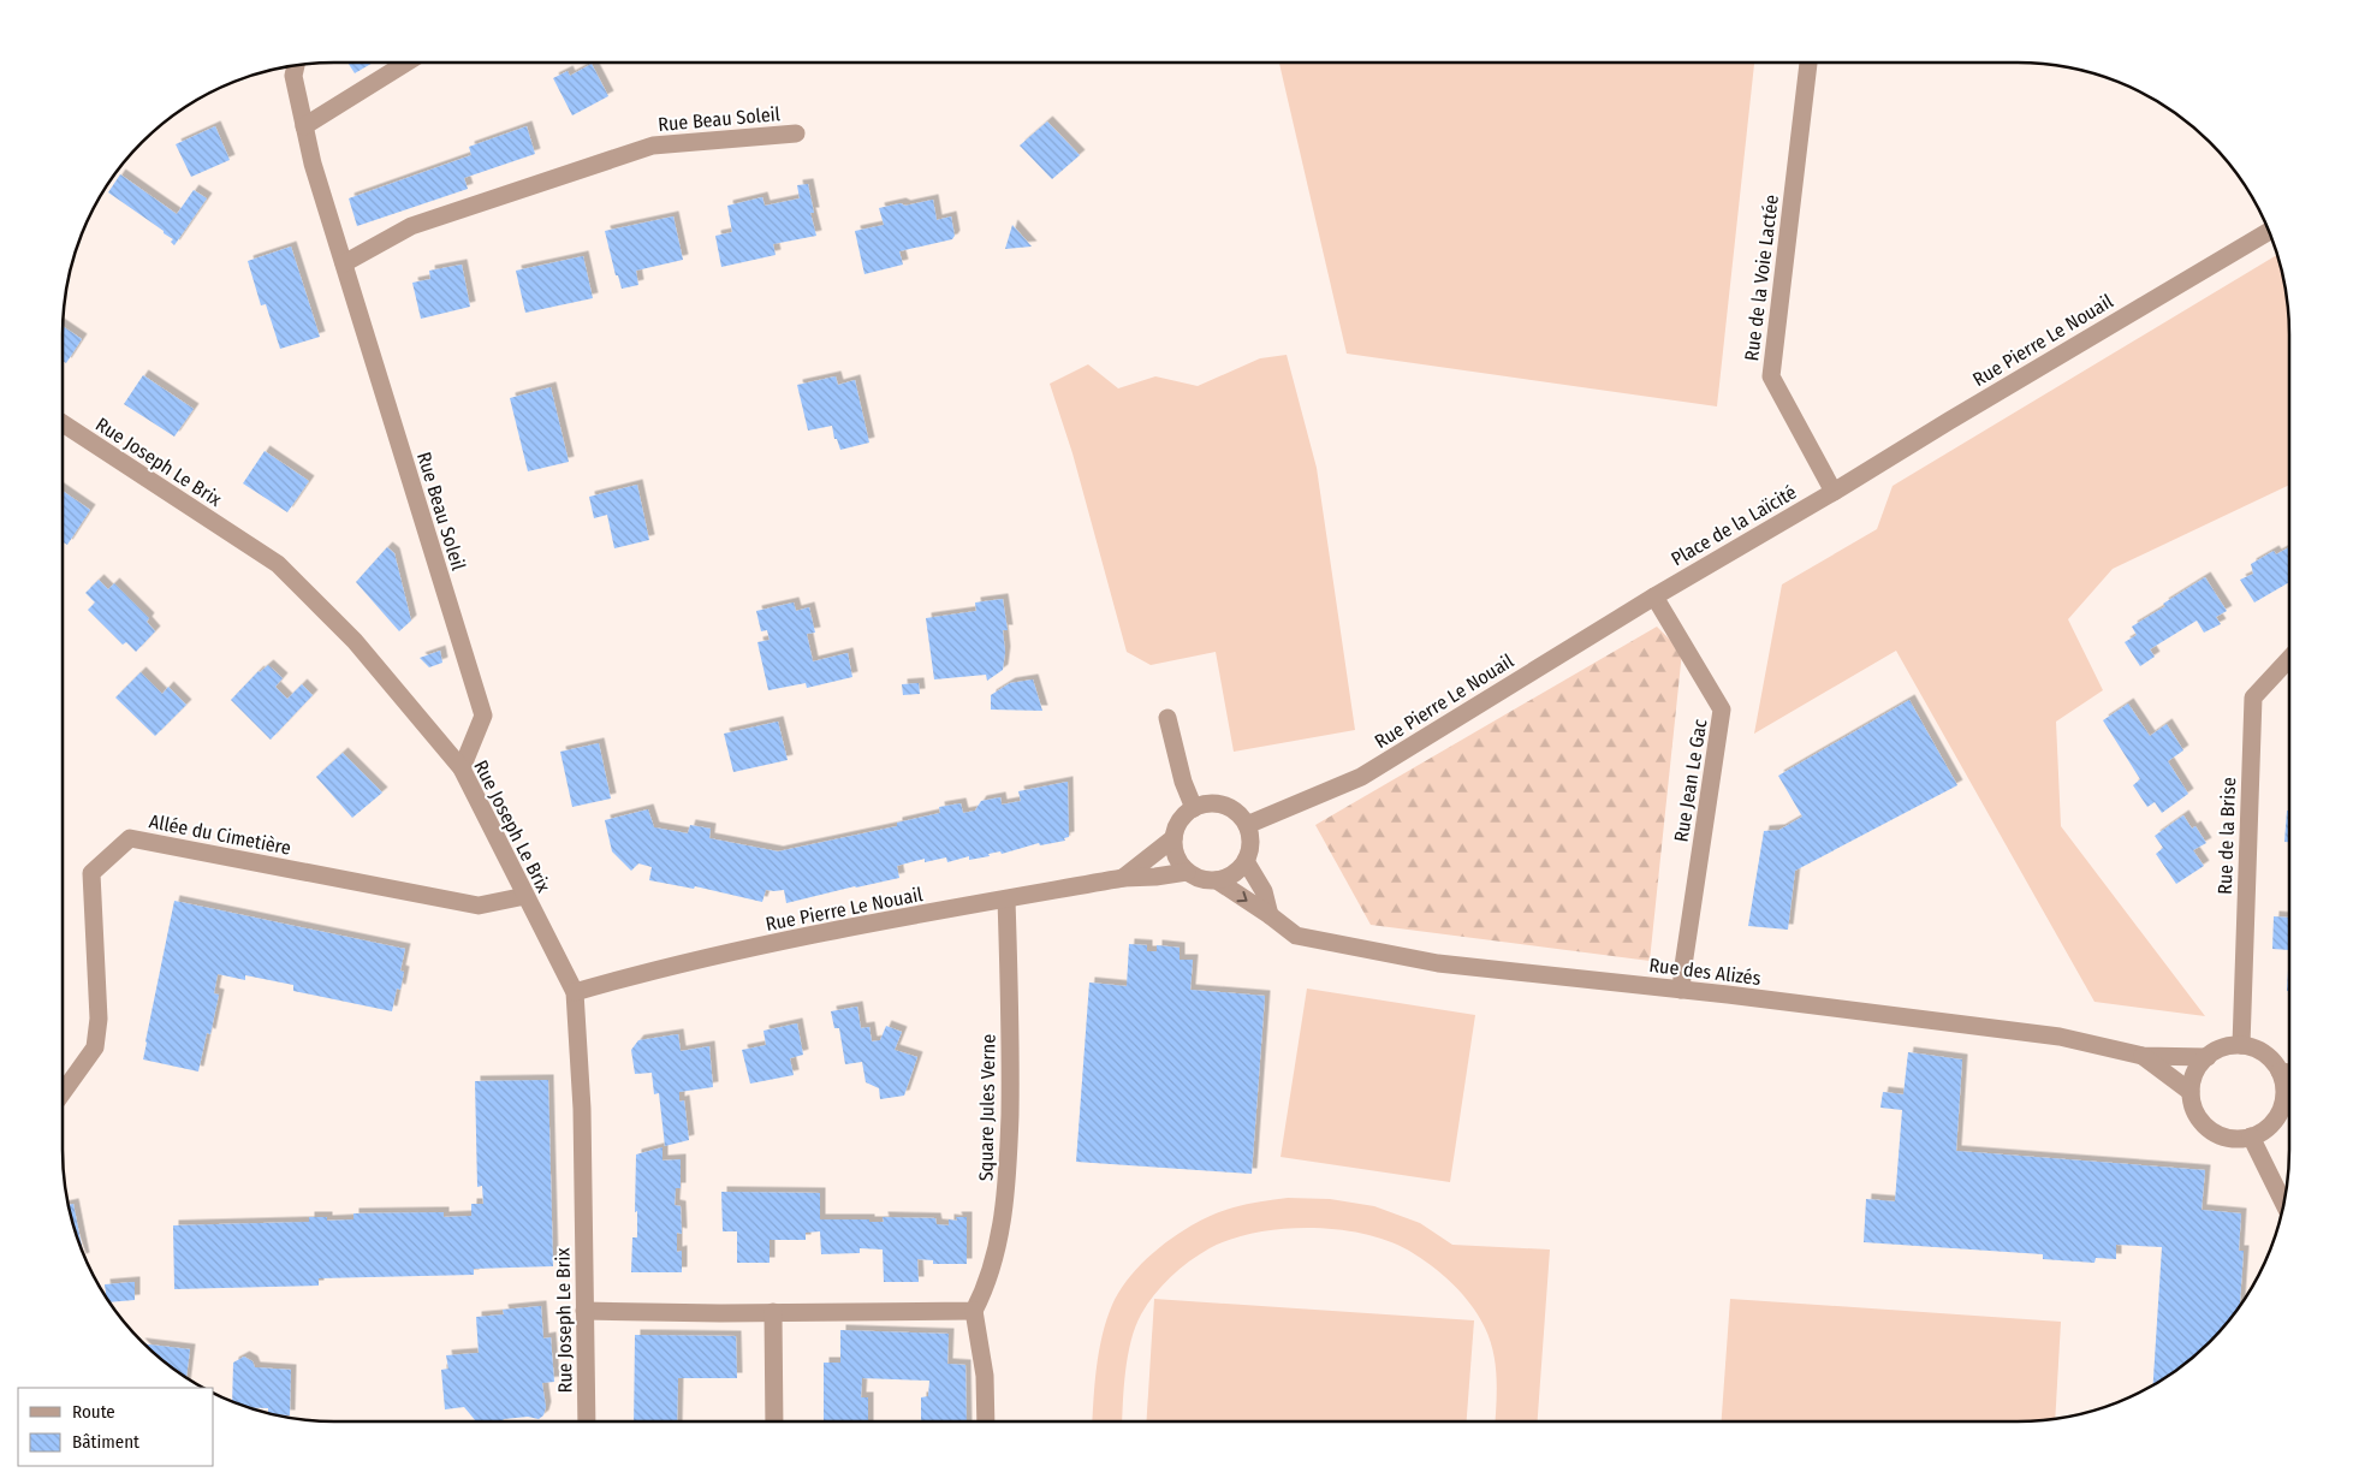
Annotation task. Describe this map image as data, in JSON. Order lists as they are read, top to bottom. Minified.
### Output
{"streets":{"street":["Rue Beau Soleil","Rue de la Voie Lactée","Rue Pierre Le Nouail","Rue Joseph Le Brix","Place de la Laïcité","Rue Jean Le Gac","Allée du Cimetière","Rue de la Brise","Rue des Alizés","Square Jules Verne"]},"crossings":[["Rue Beau Soleil","Rue Joseph Le Brix"],["Rue de la Voie Lactée","Rue Pierre Le Nouail"],["Rue de la Voie Lactée","Place de la Laïcité"],["Rue Pierre Le Nouail","Rue Joseph Le Brix"],["Rue Pierre Le Nouail","Place de la Laïcité"],["Rue Pierre Le Nouail","Rue Jean Le Gac"],["Rue Pierre Le Nouail","Rue des Alizés"],["Rue Pierre Le Nouail","Square Jules Verne"],["Rue Joseph Le Brix","Allée du Cimetière"],["Place de la Laïcité","Rue Jean Le Gac"],["Rue Jean Le Gac","Rue des Alizés"],["Rue de la Brise","Rue des Alizés"]],"legend":["Route","Bâtiment"]}
